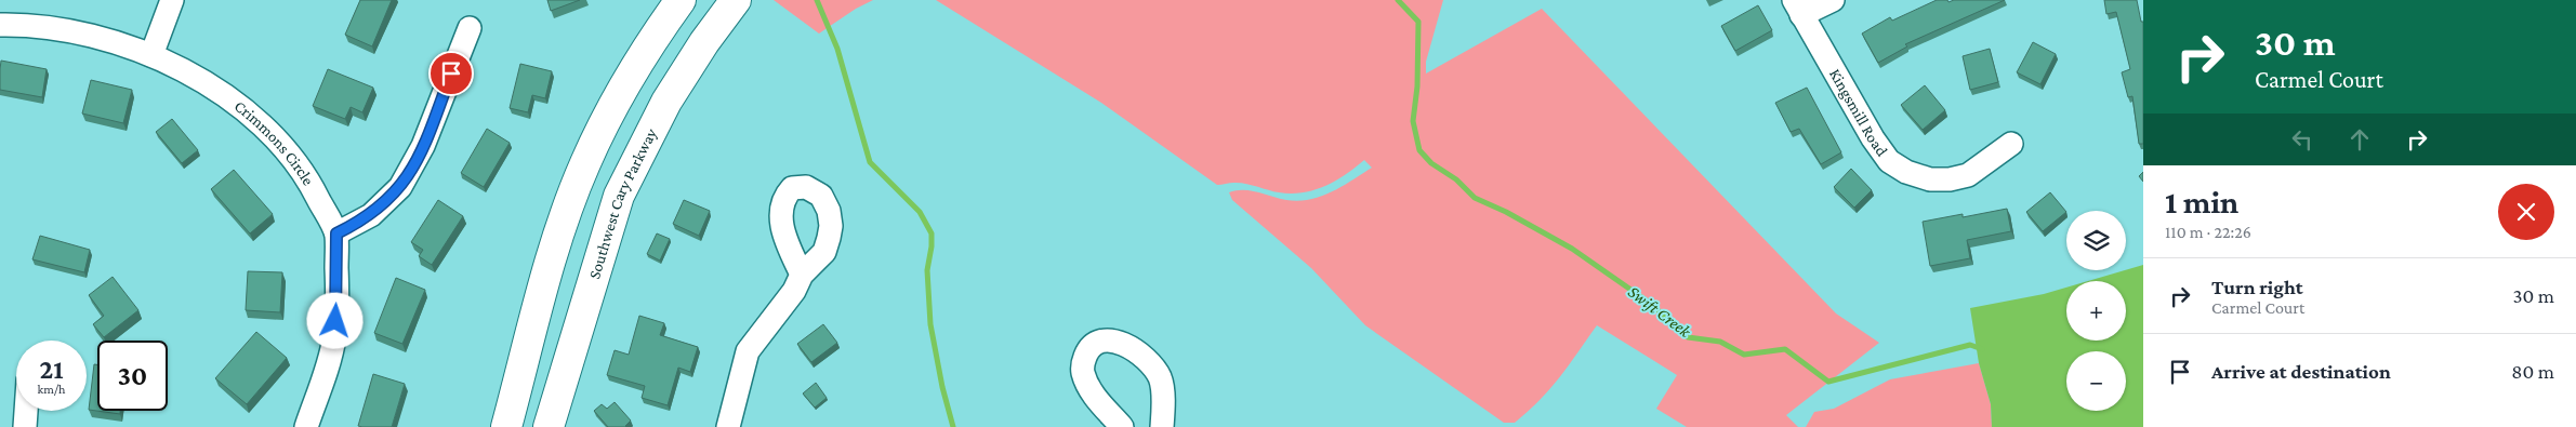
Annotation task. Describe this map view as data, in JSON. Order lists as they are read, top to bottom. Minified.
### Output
{"streets":{"main road":["Southwest Cary Parkway"],"street":["Kingsmill Road","Crimmons Circle"]},"water":["Swift Creek"],"page":{"turn":["30 m","Carmel Court"],"heading":["1 min","110 m · 22:26"],"map_buttons":["+","−"],"list":[{"name":"Turn right","note":"Carmel Court","value":"30 m"},{"name":"Arrive at destination","value":"80 m"}],"speed":"21 km/h","limit":"30"}}
